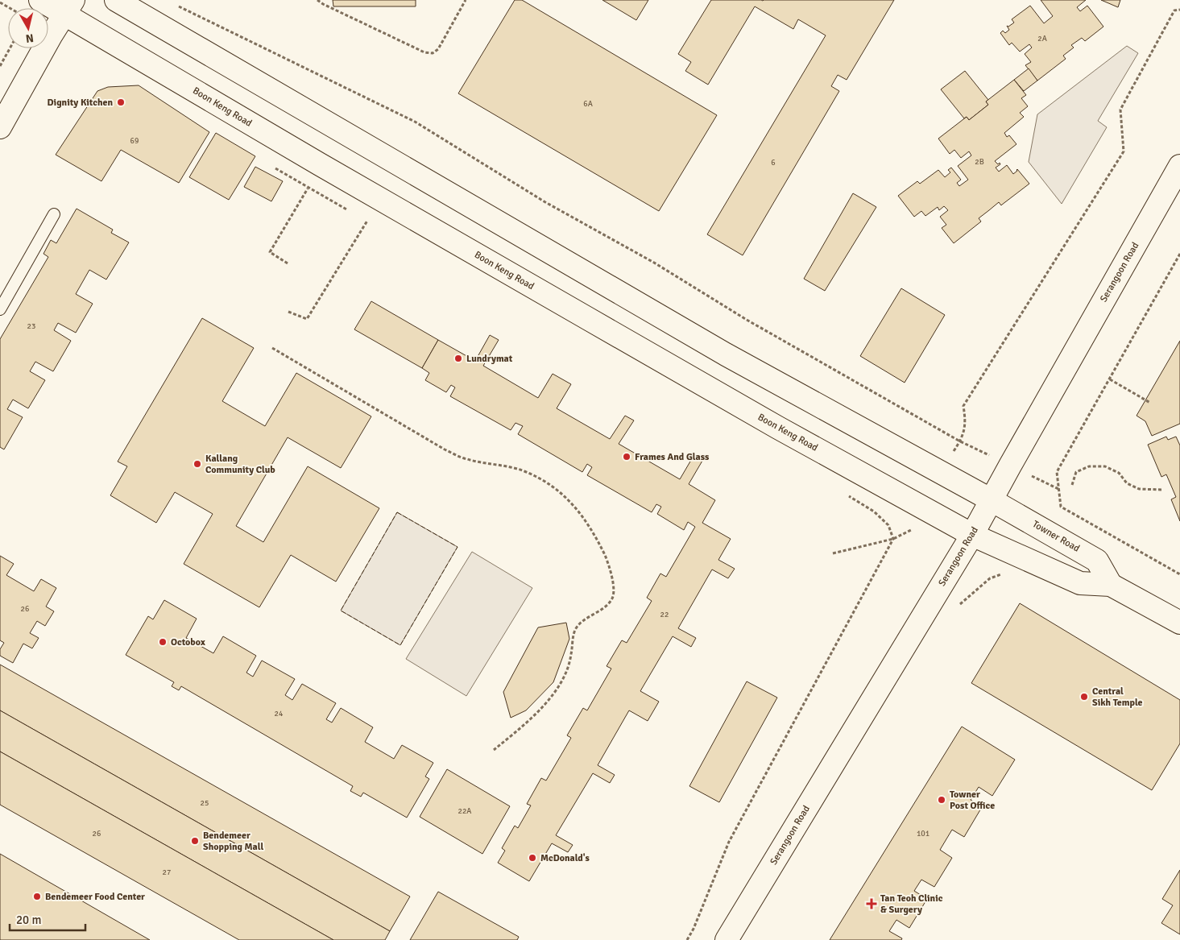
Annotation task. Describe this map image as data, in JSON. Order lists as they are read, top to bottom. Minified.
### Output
{"streets":{"main road":["Boon Keng Road","Serangoon Road","Towner Road"]},"crossings":[["Boon Keng Road","Serangoon Road"],["Serangoon Road","Towner Road"]],"places":{"other":["Dignity Kitchen","Lundrymat","Frames And Glass","Kallang Community Club","Octobox","Central Sikh Temple","Towner Post Office","Bendemeer Shopping Mall","McDonald's","Bendemeer Food Center"],"health":["Tan Teoh Clinic & Surgery"]},"house_numbers":["2A","6A","69","2B","6","23","26","22","24","25","22A","26","101","27"],"scale_bar":"20 m","north":"bottom"}
